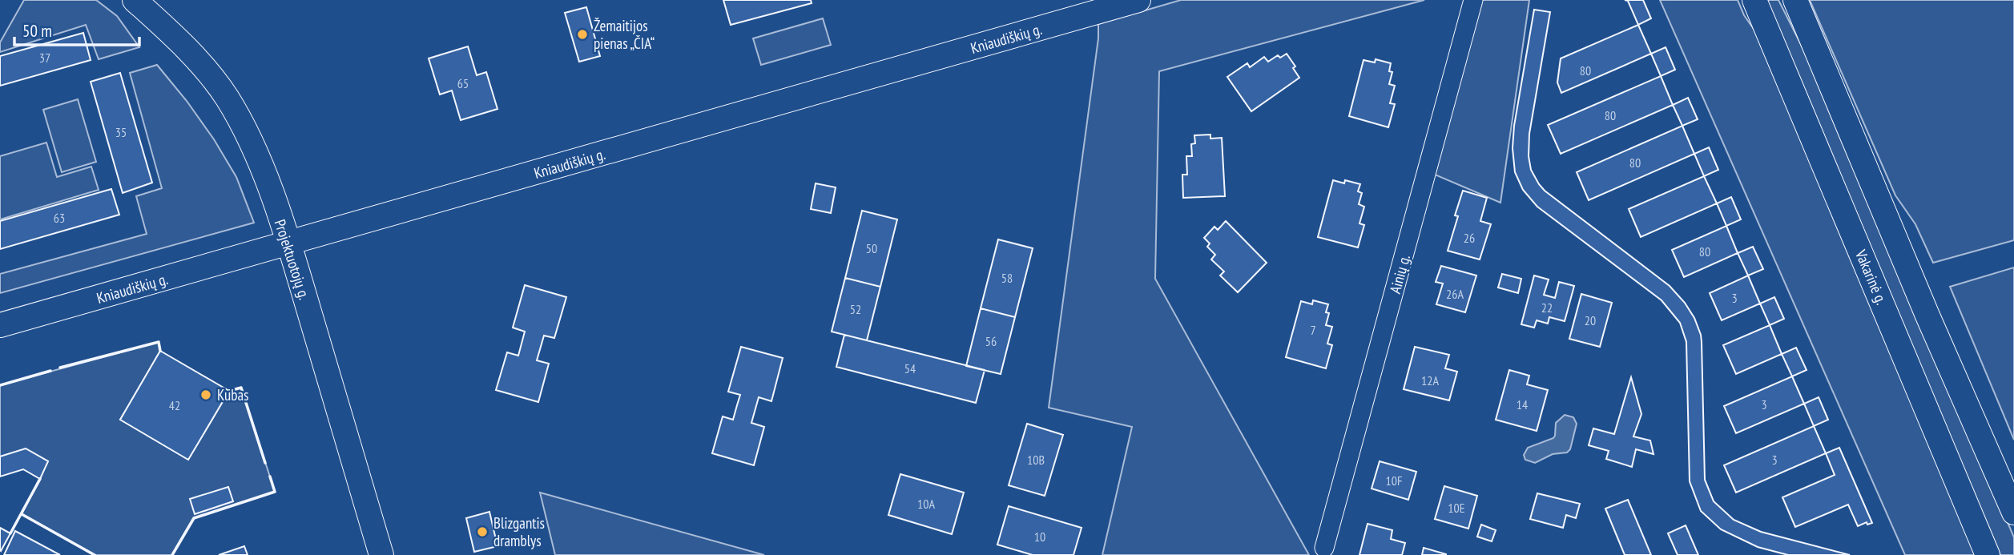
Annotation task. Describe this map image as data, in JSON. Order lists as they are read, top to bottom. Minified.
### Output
{"streets":{"main road":["Kniaudiškių g.","Projektuotojų g.","Vakarinė g."],"street":["Ainių g."]},"crossings":[["Kniaudiškių g.","Projektuotojų g."]],"places":["Žemaitijos pienas „ČIA“","Kubas","Blizgantis dramblys"],"house_numbers":["37","80","65","80","35","80","63","26","50","80","58","26A","3","22","52","20","7","56","54","12A","14","3","42","10B","3","10F","10A","10E","10"],"scale_bar":"50 m"}
